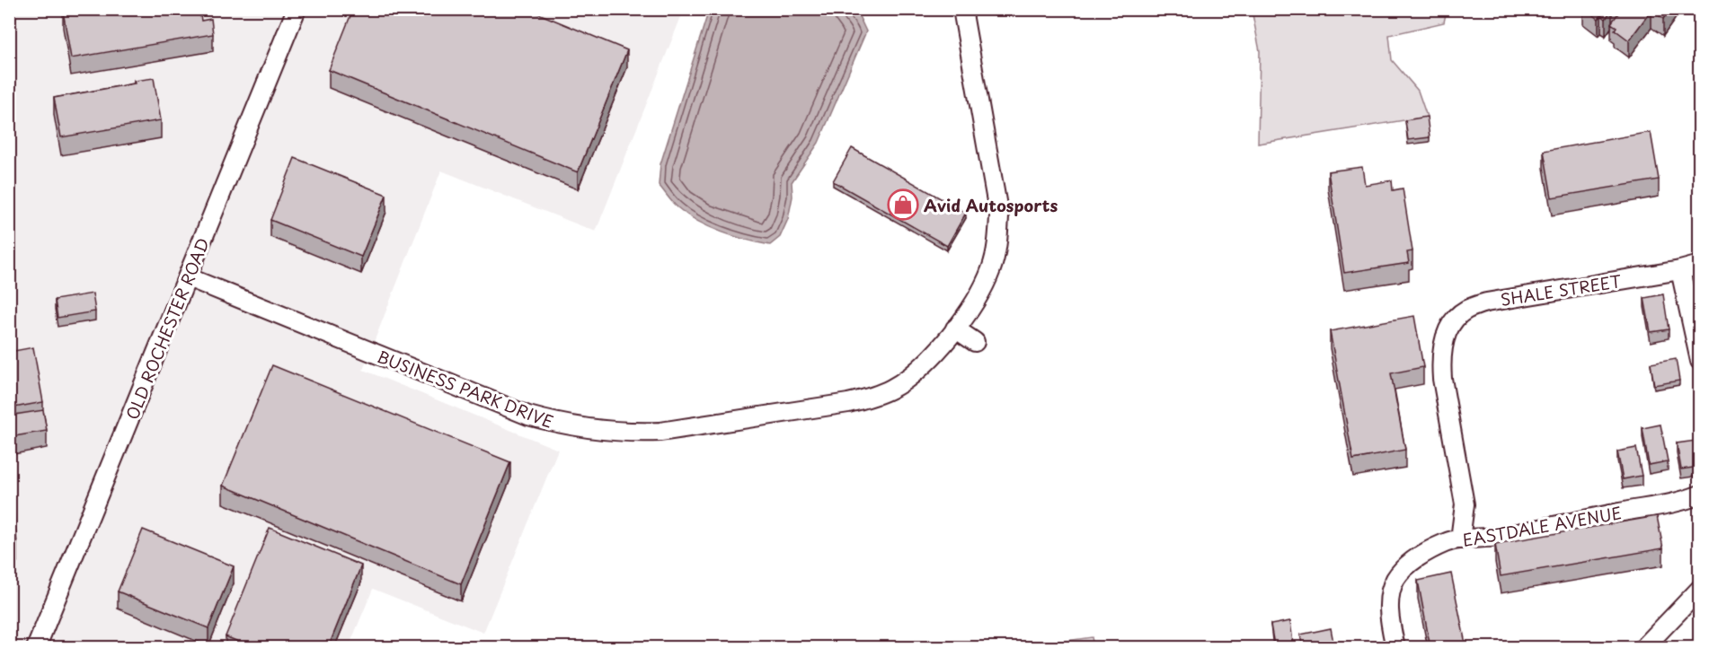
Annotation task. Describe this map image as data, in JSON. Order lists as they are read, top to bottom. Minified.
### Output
{"streets":{"street":["SHALE STREET","OLD ROCHESTER ROAD","BUSINESS PARK DRIVE","EASTDALE AVENUE"]},"crossings":[["SHALE STREET","EASTDALE AVENUE"],["OLD ROCHESTER ROAD","BUSINESS PARK DRIVE"]],"places":{"shop":["Avid Autosports"]}}
